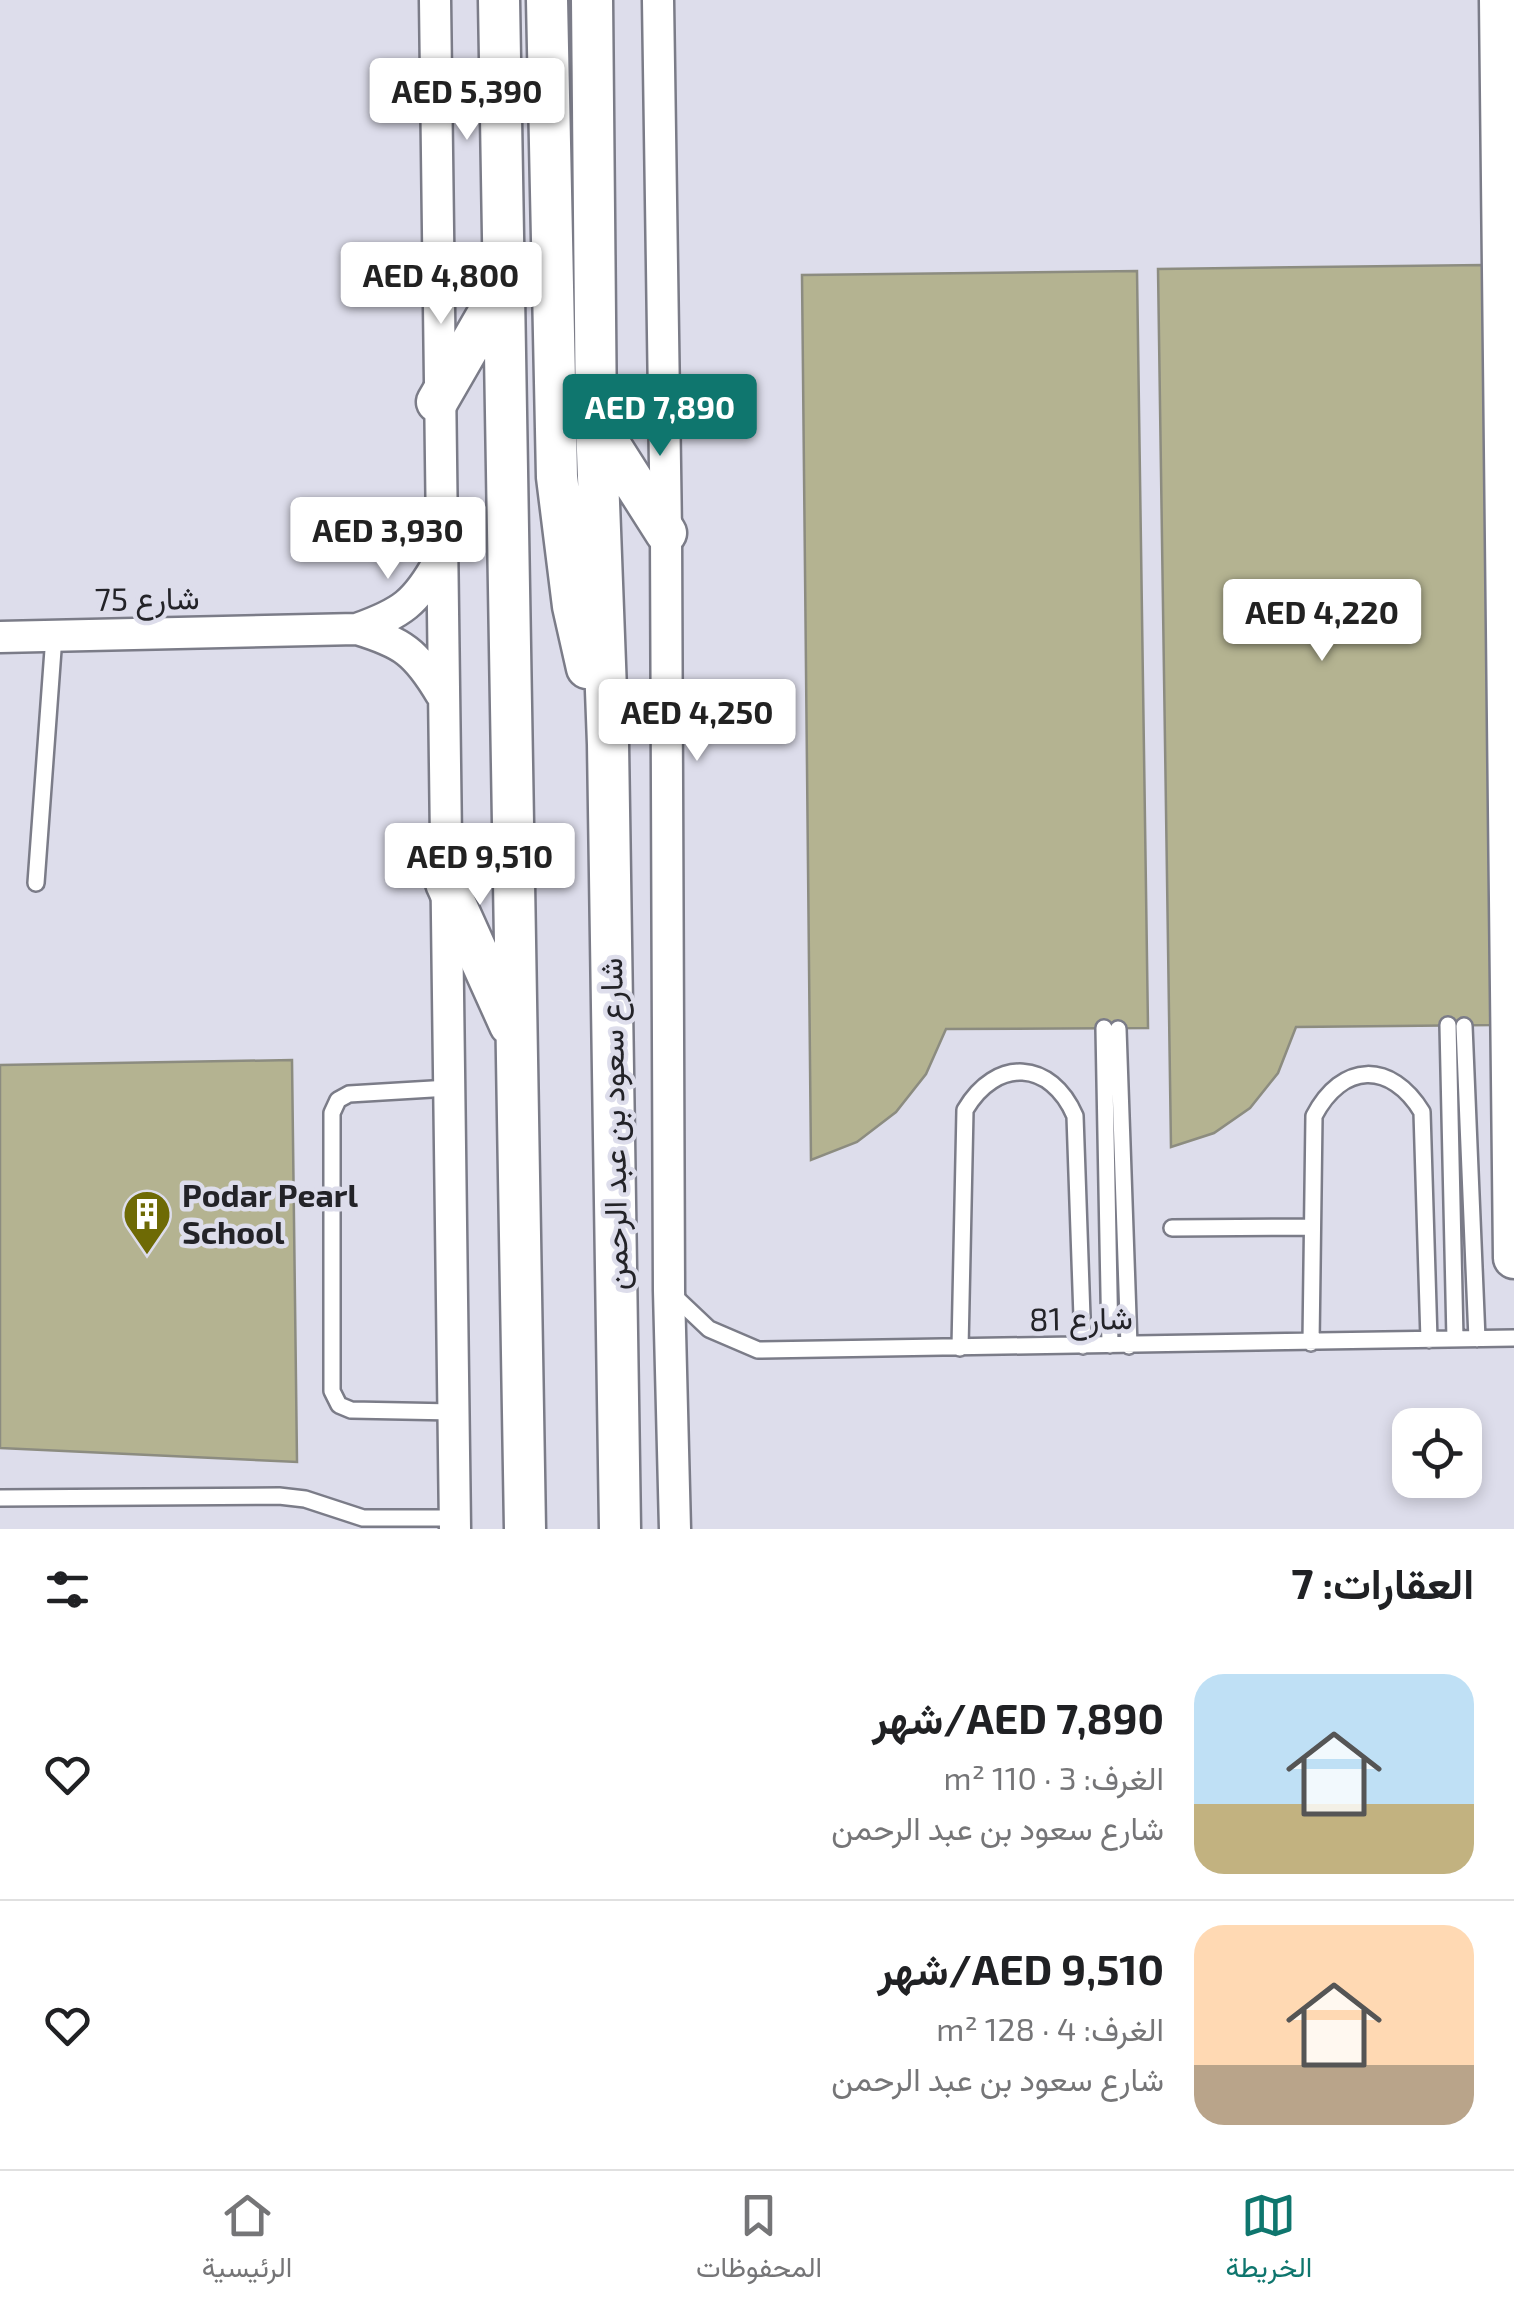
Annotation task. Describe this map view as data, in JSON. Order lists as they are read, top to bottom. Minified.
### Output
{"streets":{"main road":["شارع سعود بن عبد الرحمن"],"street":["شارع 75"],"lane":["شارع 81"]},"crossings":[["شارع سعود بن عبد الرحمن","شارع 81"]],"places":{"building":["Podar Pearl School"]},"page":{"price":["AED 5,390","AED 4,800","AED 7,890","AED 3,930","AED 4,220","AED 4,250","AED 9,510"],"heading":"العقارات: 7","list":[{"name":"AED 7,890/شهر","note":"الغرف: 3 · 110 m² · شارع سعود بن عبد الرحمن"},{"name":"AED 9,510/شهر","note":"الغرف: 4 · 128 m² · شارع سعود بن عبد الرحمن"}],"tabs":["الخريطة","المحفوظات","الرئيسية"]}}
